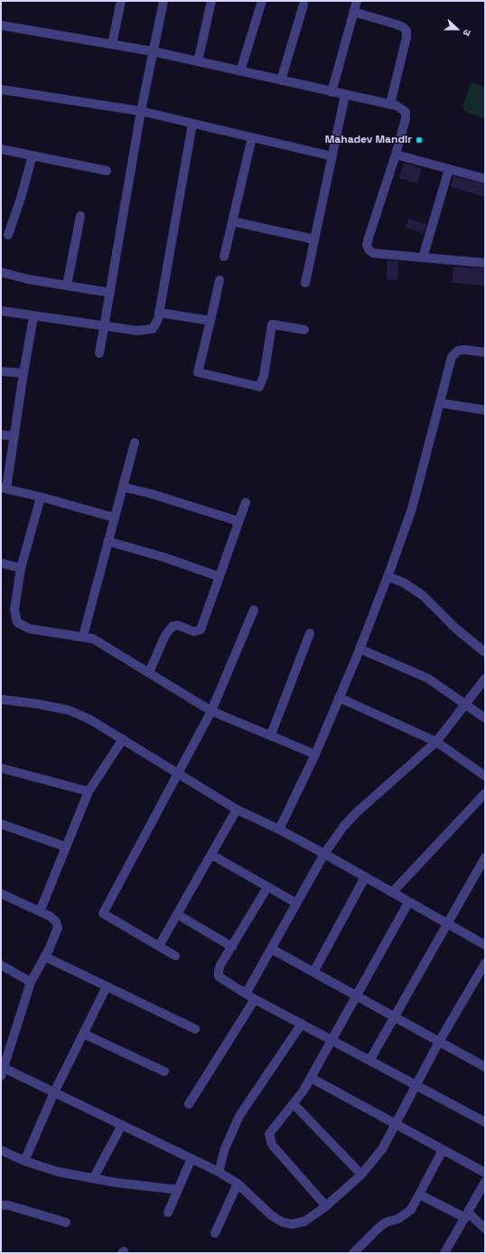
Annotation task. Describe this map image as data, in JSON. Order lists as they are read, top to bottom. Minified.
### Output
{"places":["Mahadev Mandir"],"north":"right"}
